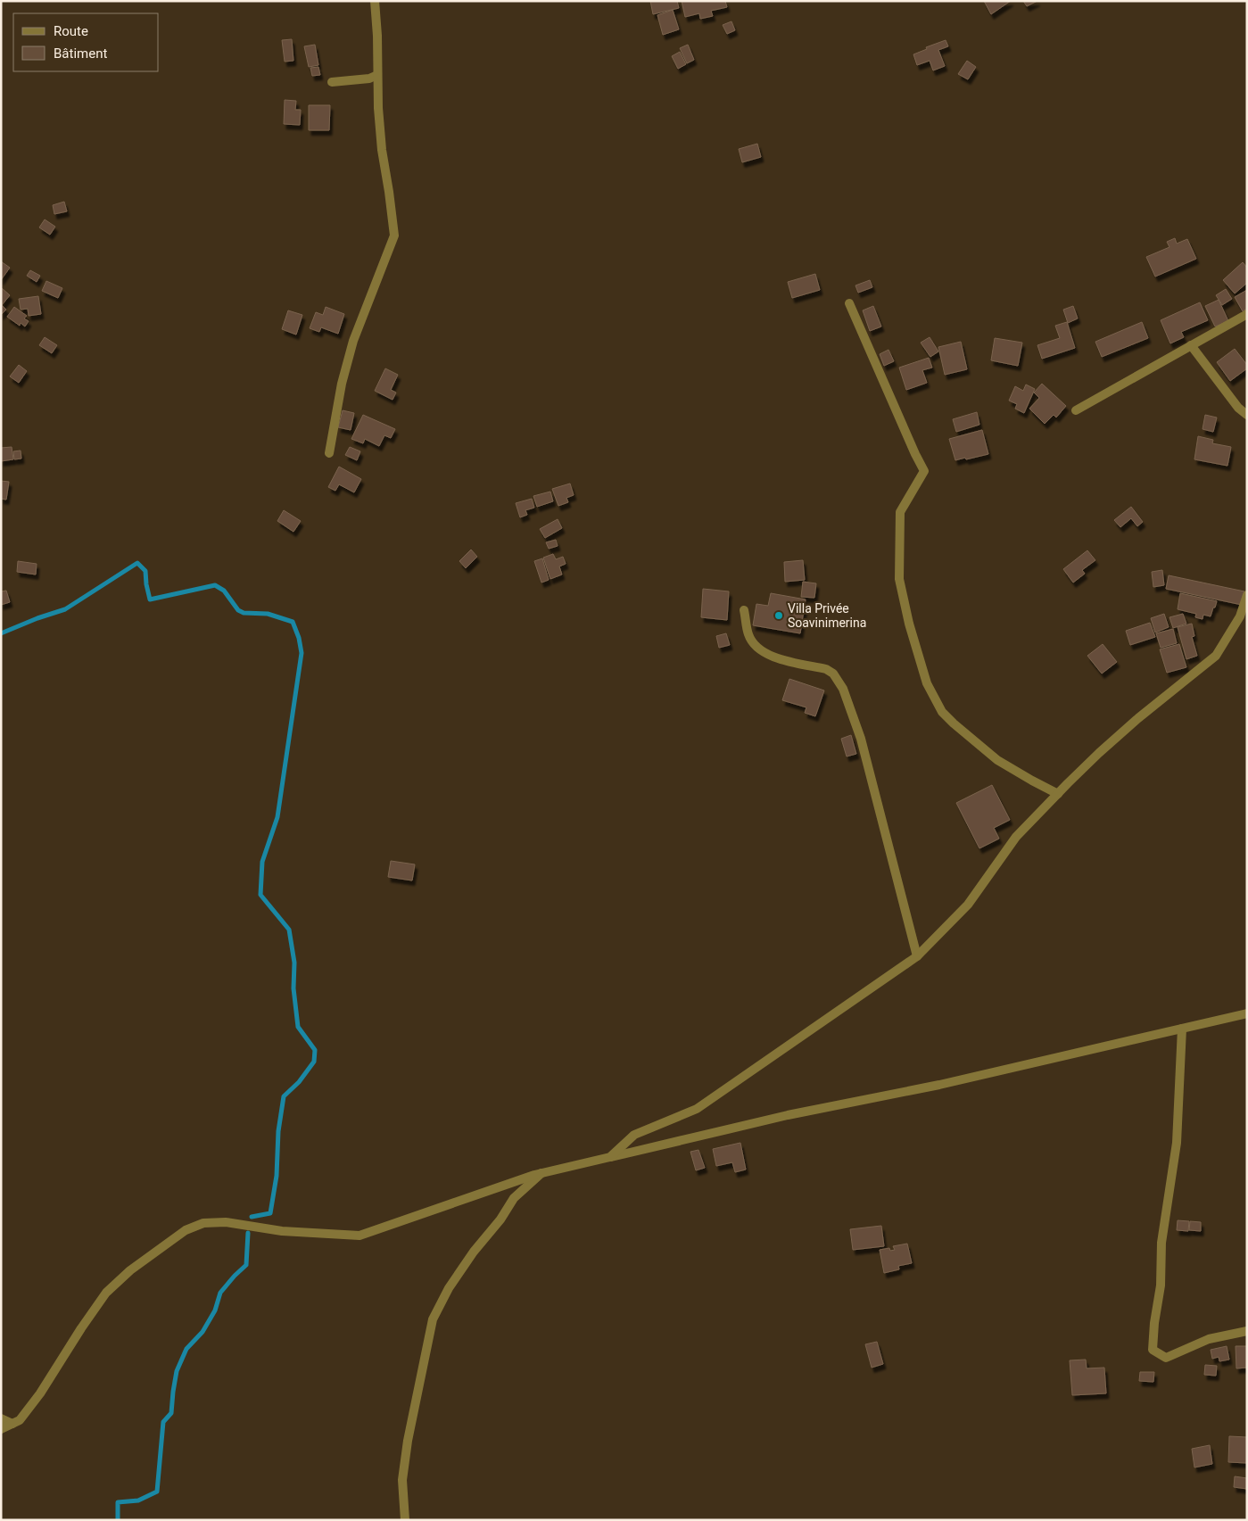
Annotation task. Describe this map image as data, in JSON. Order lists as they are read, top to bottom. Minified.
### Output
{"places":["Villa Privée Soavinimerina"],"legend":["Route","Bâtiment"]}
